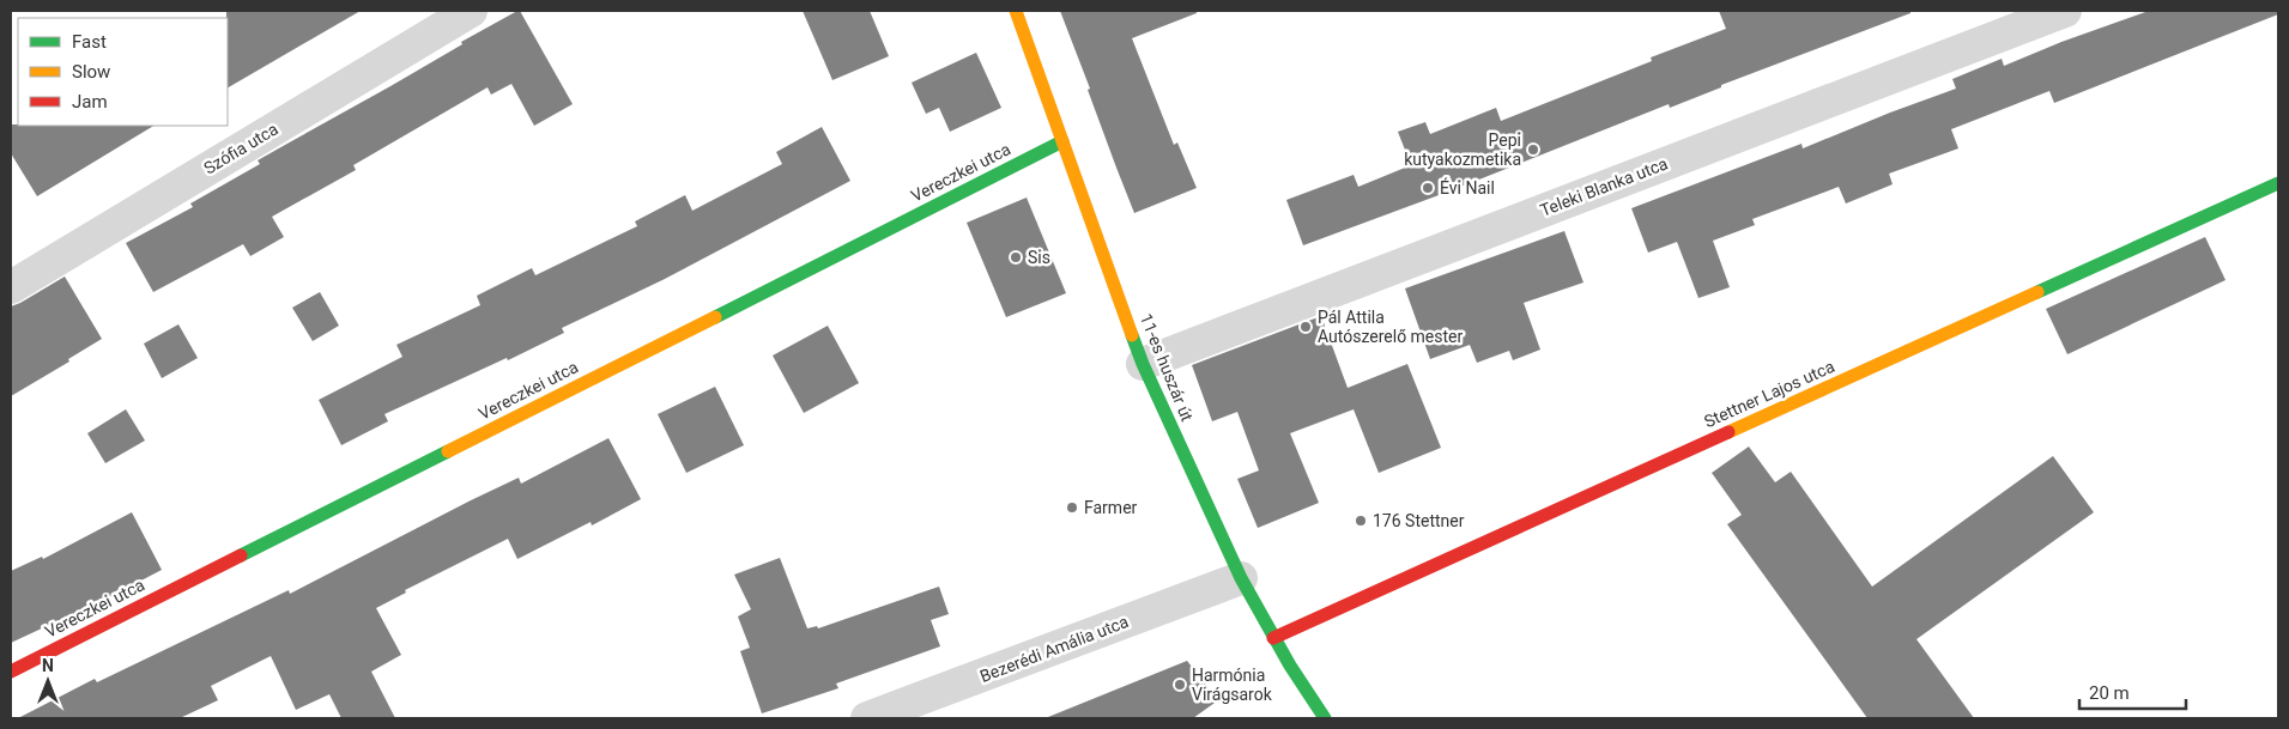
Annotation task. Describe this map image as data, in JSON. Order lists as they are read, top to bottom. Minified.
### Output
{"streets":{"street":["Szófia utca","Vereczkei utca","Teleki Blanka utca","11-es huszár út","Stettner Lajos utca","Bezerédi Amália utca"]},"crossings":[["Vereczkei utca","11-es huszár út"],["Teleki Blanka utca","11-es huszár út"],["11-es huszár út","Stettner Lajos utca"],["11-es huszár út","Bezerédi Amália utca"]],"places":["Pepi kutyakozmetika","Évi Nail","Sis","Pál Attila Autószerelő mester","Farmer","176 Stettner","Harmónia Virágsarok"],"legend":["Fast","Slow","Jam"],"scale_bar":"20 m","north":"top"}
